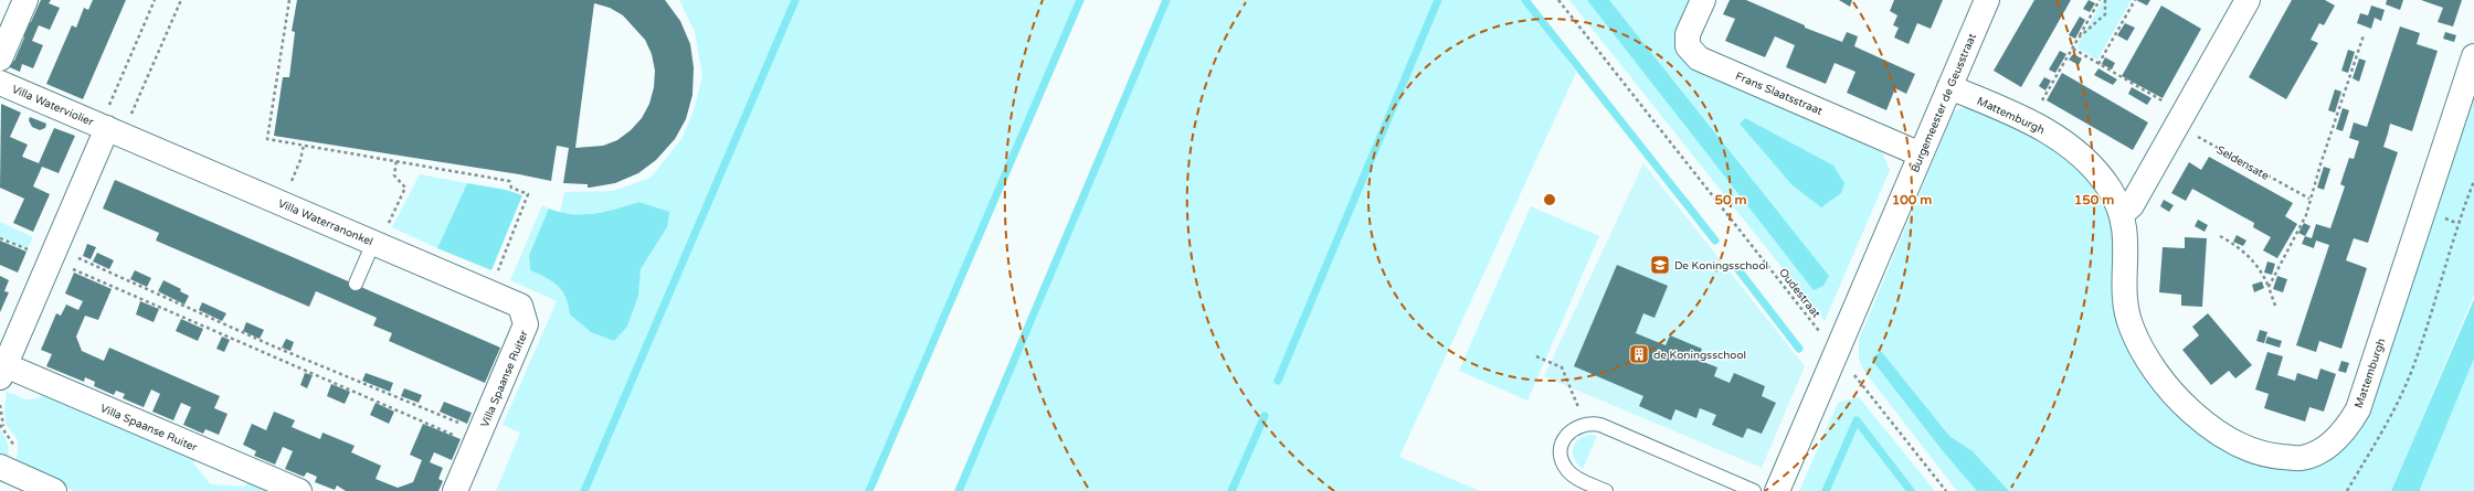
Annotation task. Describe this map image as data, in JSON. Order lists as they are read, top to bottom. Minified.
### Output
{"streets":{"street":["Frans Slaatsstraat","Burgemeester de Geusstraat","Villa Waterviolier","Mattemburgh","Villa Waterranonkel","Villa Spaanse Ruiter"],"path":["Seldensate","Oudestraat"]},"crossings":[["Frans Slaatsstraat","Burgemeester de Geusstraat"],["Burgemeester de Geusstraat","Mattemburgh"],["Burgemeester de Geusstraat","Oudestraat"],["Villa Waterviolier","Villa Waterranonkel"],["Villa Waterranonkel","Villa Spaanse Ruiter"]],"places":{"school or university":["De Koningsschool"],"building":["de Koningsschool"]},"rings":["50 m","100 m","150 m"]}
